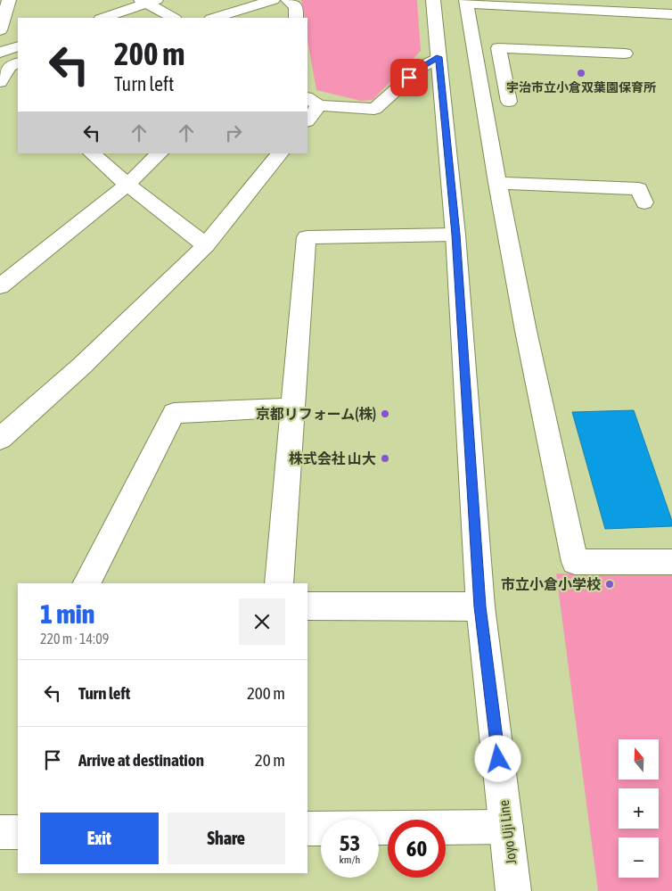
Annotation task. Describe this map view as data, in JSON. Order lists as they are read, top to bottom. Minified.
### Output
{"streets":{"street":["Joyo Uji Line"]},"places":["宇治市立小倉双葉園保育所","京都リフォーム(株)","株式会社 山大","市立小倉小学校"],"north":"top","page":{"turn":["200 m","Turn left"],"heading":["1 min","220 m · 14:09"],"list":[{"name":"Turn left","value":"200 m"},{"name":"Arrive at destination","value":"20 m"}],"map_buttons":["+","−"],"buttons":["Exit","Share"],"speed":"53 km/h","limit":"60"}}
